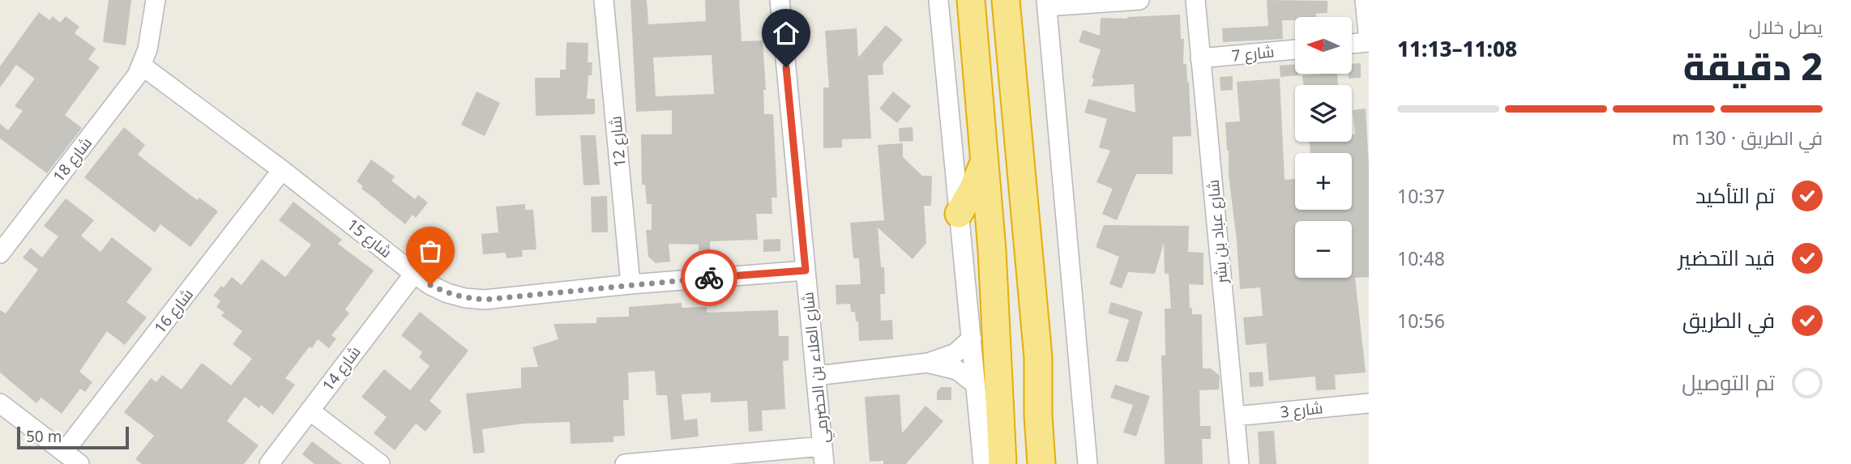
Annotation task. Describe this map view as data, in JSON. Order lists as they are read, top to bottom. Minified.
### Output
{"streets":{"street":["شارع 7","شارع 12","شارع 18","شارع عباد بن بشر","شارع 15","شارع 16","شارع العلاء بن الحضرمي","شارع 14","شارع 3"]},"crossings":[["شارع 7","شارع عباد بن بشر"],["شارع 12","شارع 15"],["شارع 18","شارع 15"],["شارع عباد بن بشر","شارع 3"],["شارع 15","شارع 16"],["شارع 15","شارع العلاء بن الحضرمي"],["شارع 15","شارع 14"]],"scale_bar":"50 m","north":"left","page":{"heading":["2 دقيقة","يصل خلال","11:08–11:13"],"map_buttons":["+","−"],"bar":"في الطريق · 130 m","list":[["تم التأكيد","10:37"],["قيد التحضير","10:48"],["في الطريق","10:56"],"تم التوصيل"],"scale":"50 m"}}
